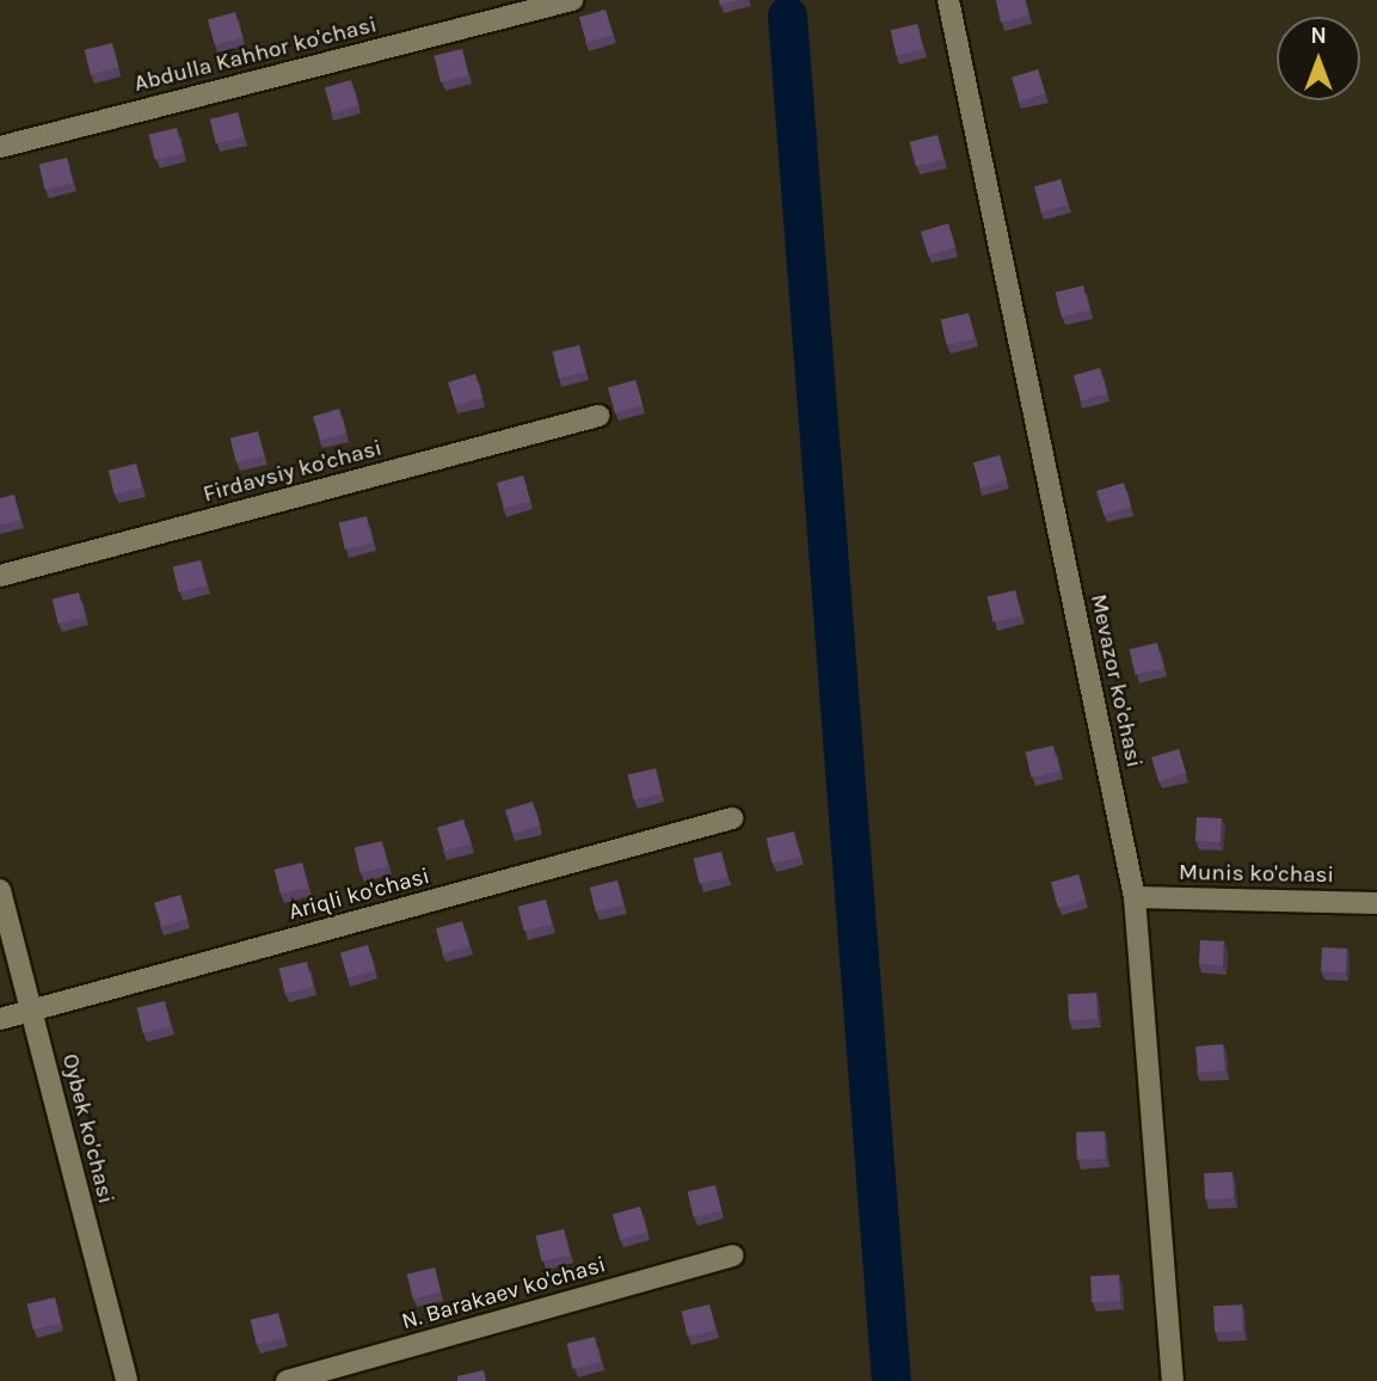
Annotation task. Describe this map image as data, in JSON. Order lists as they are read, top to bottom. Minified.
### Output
{"streets":{"street":["Abdulla Kahhor ko'chasi","Firdavsiy ko'chasi","Mevazor ko'chasi","Munis ko'chasi","Ariqli ko'chasi","Oybek ko'chasi","N. Barakaev ko'chasi"]},"crossings":[["Mevazor ko'chasi","Munis ko'chasi"],["Ariqli ko'chasi","Oybek ko'chasi"]],"north":"top"}
